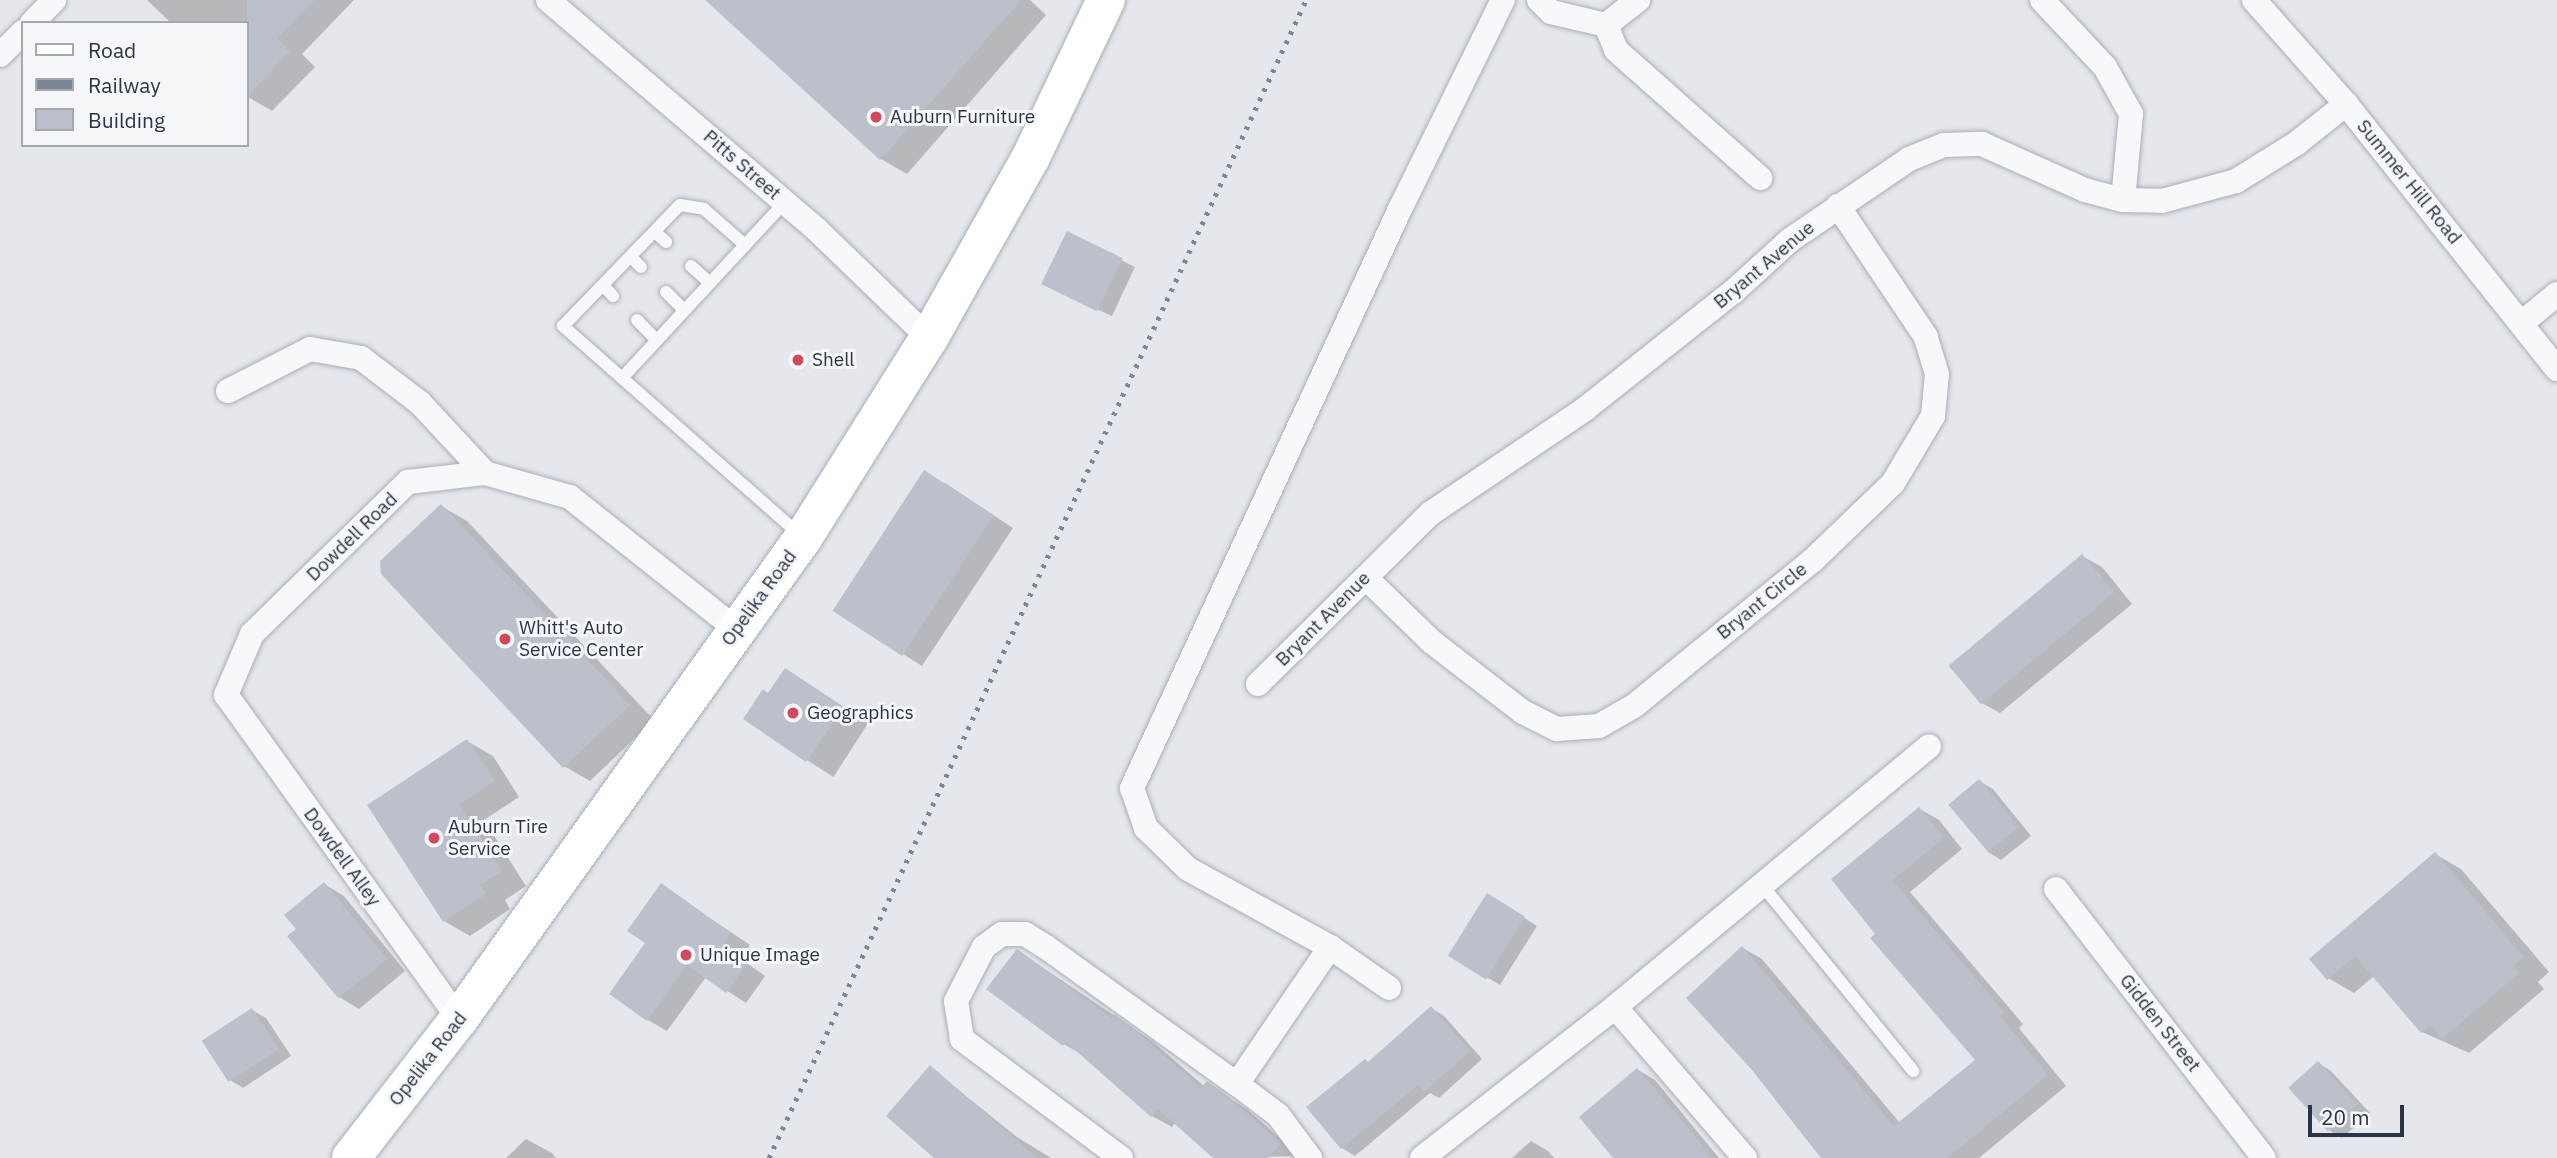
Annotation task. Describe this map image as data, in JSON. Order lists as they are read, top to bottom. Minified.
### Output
{"streets":{"main road":["Opelika Road"],"street":["Pitts Street","Summer Hill Road","Bryant Avenue","Dowdell Road","Bryant Circle","Dowdell Alley","Gidden Street"]},"crossings":[["Pitts Street","Opelika Road"],["Summer Hill Road","Bryant Avenue"],["Bryant Avenue","Bryant Circle"],["Dowdell Road","Opelika Road"],["Dowdell Road","Dowdell Alley"],["Opelika Road","Dowdell Alley"]],"places":["Auburn Furniture","Shell","Whitt's Auto Service Center","Geographics","Auburn Tire Service","Unique Image"],"legend":["Road","Railway","Building"],"scale_bar":"20 m"}
